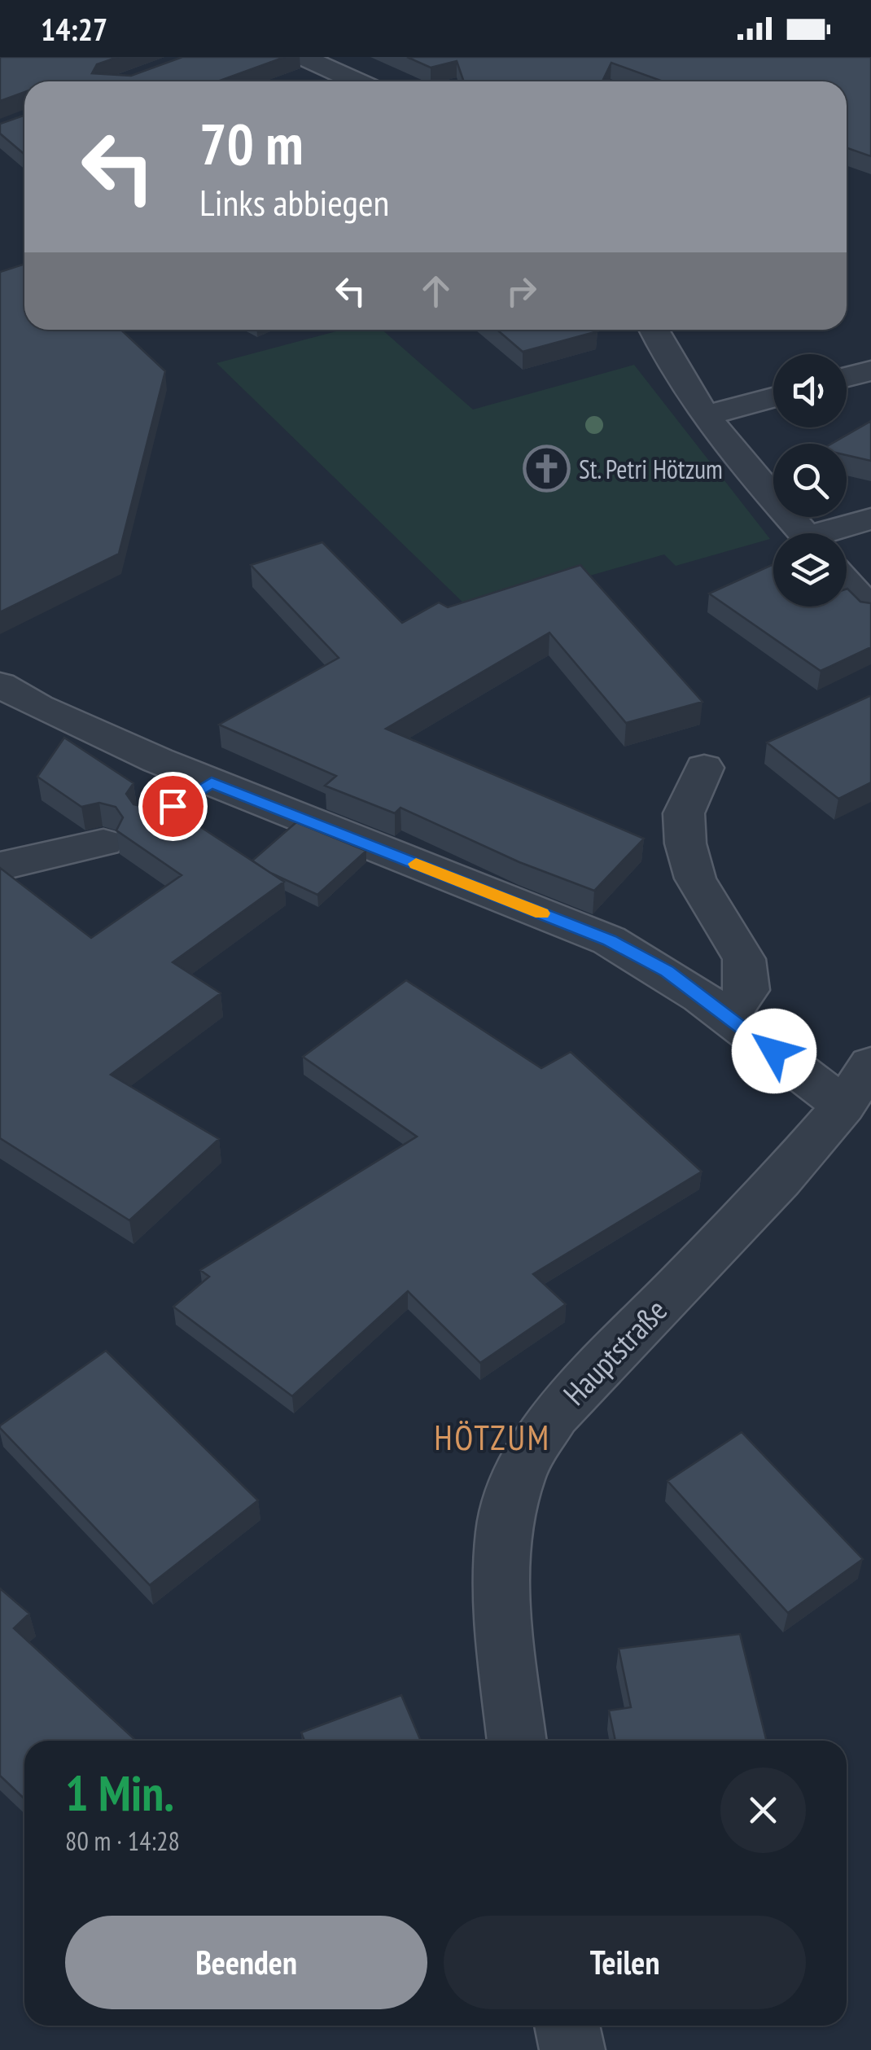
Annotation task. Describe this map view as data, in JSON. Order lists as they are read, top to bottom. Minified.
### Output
{"streets":{"street":["Hauptstraße"]},"districts":["HÖTZUM"],"places":{"church":["St. Petri Hötzum"]},"page":{"status":"14:27","turn":["70 m","Links abbiegen"],"heading":["1 Min.","80 m · 14:28"],"buttons":["Beenden","Teilen"]}}
